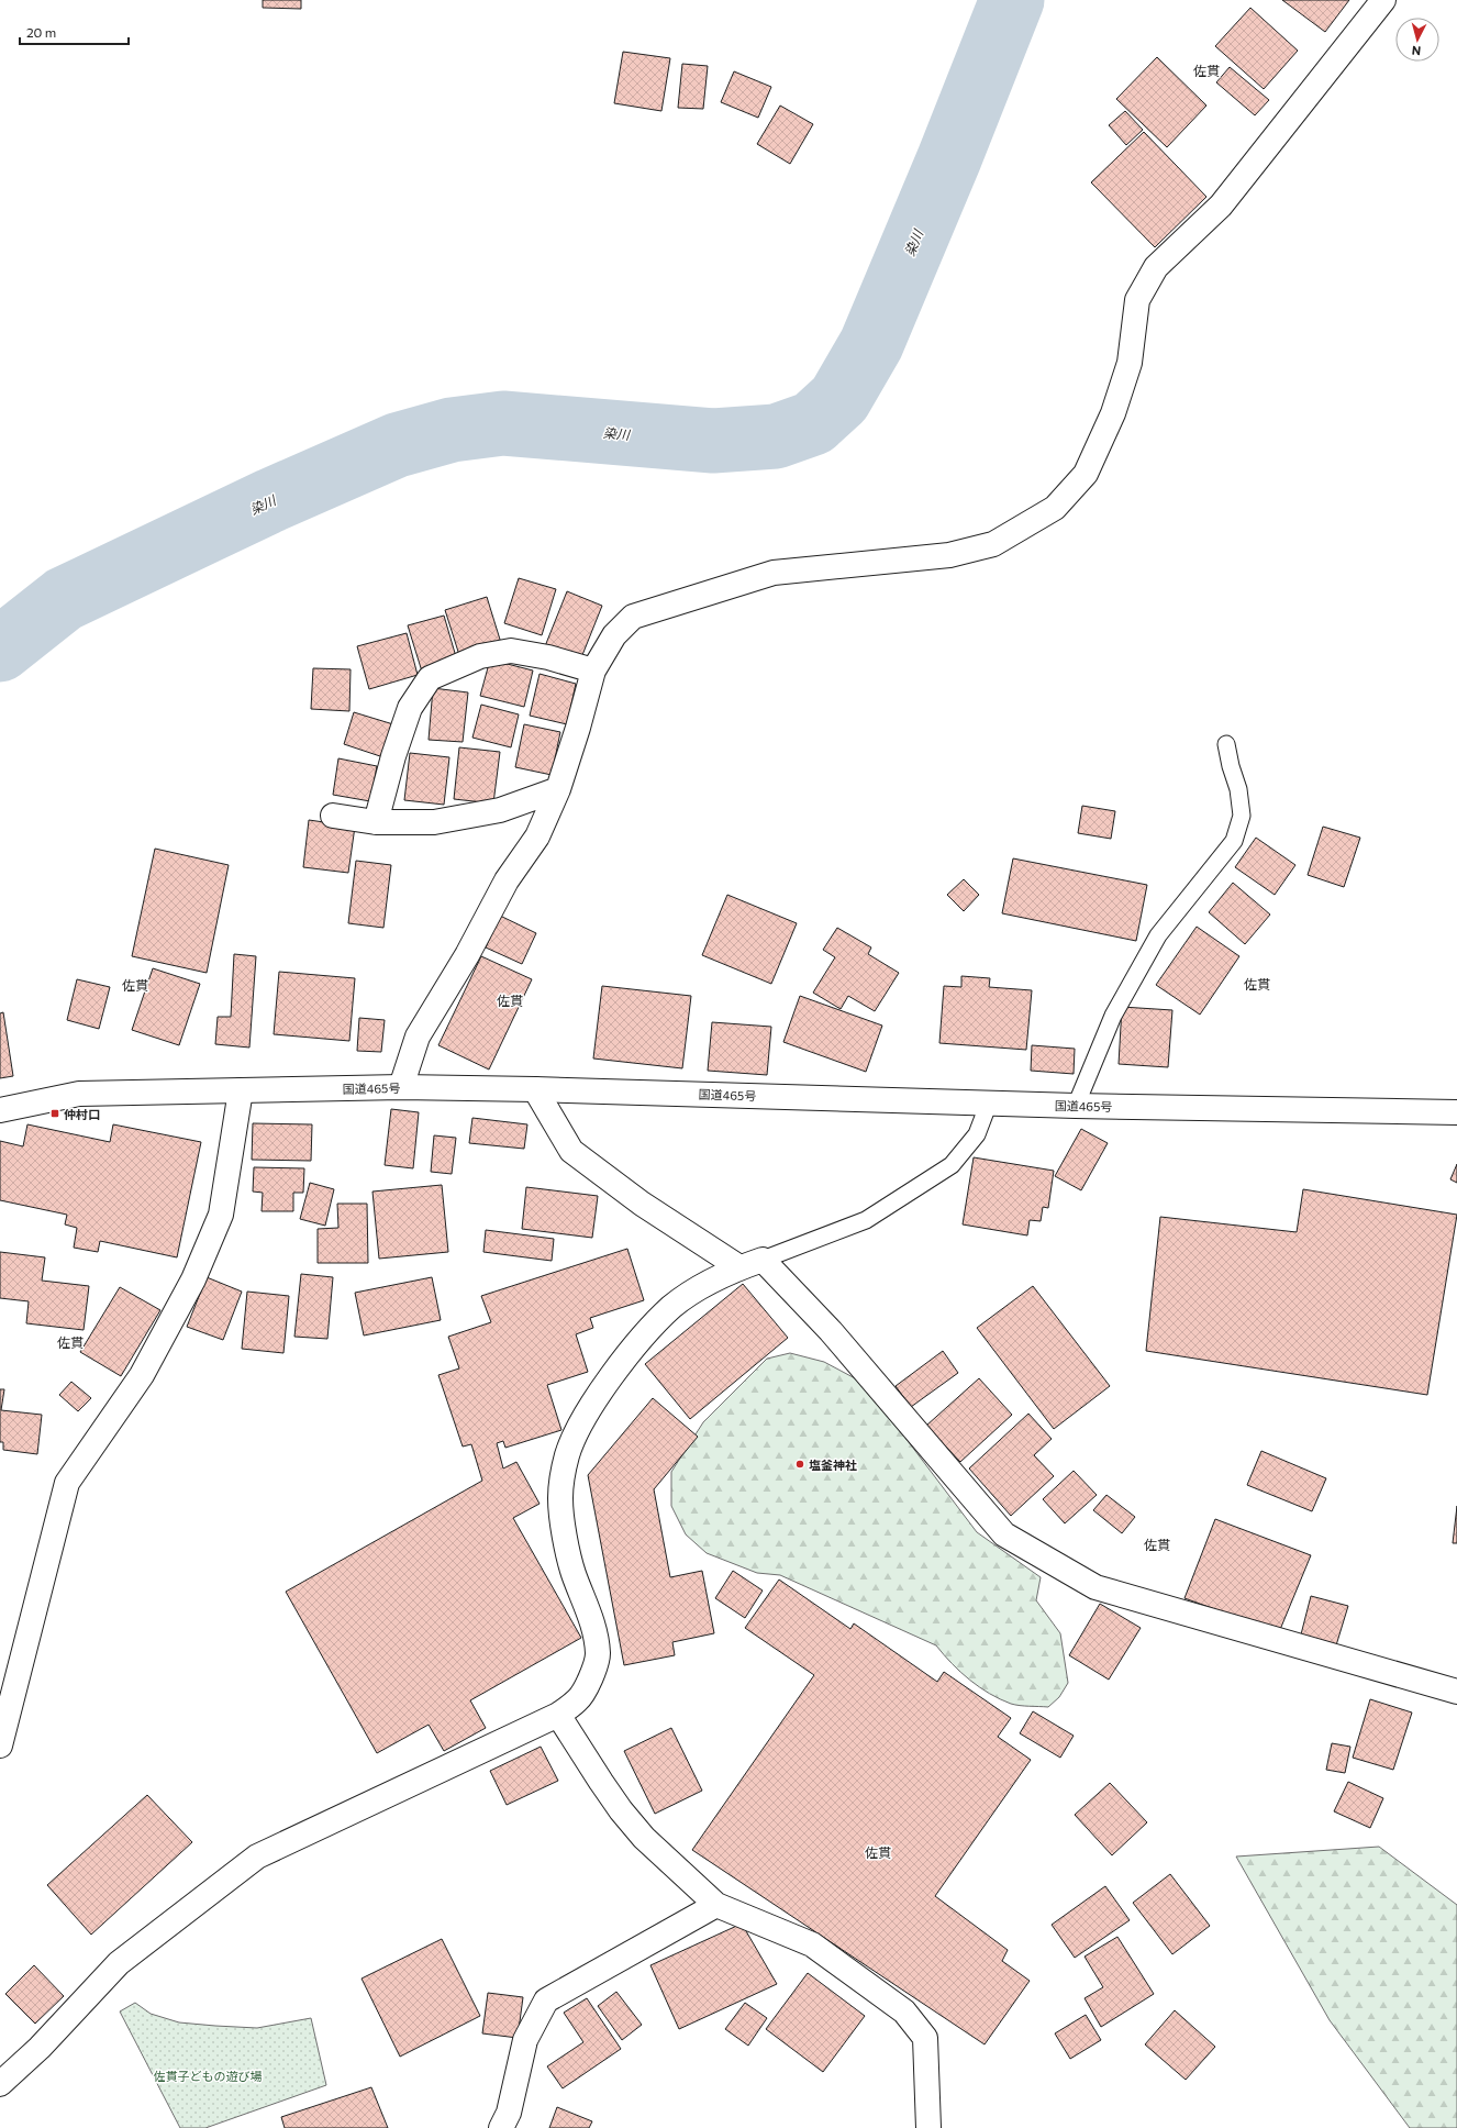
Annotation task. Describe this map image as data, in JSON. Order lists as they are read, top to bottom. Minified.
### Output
{"streets":{"main road":["国道465号"]},"districts":["佐貫","佐貫","佐貫","佐貫","佐貫","佐貫","佐貫"],"water":["染川"],"parks":["佐貫子どもの遊び場"],"places":{"transit":["仲村口"],"other":["塩釜神社"]},"scale_bar":"20 m","north":"bottom"}
